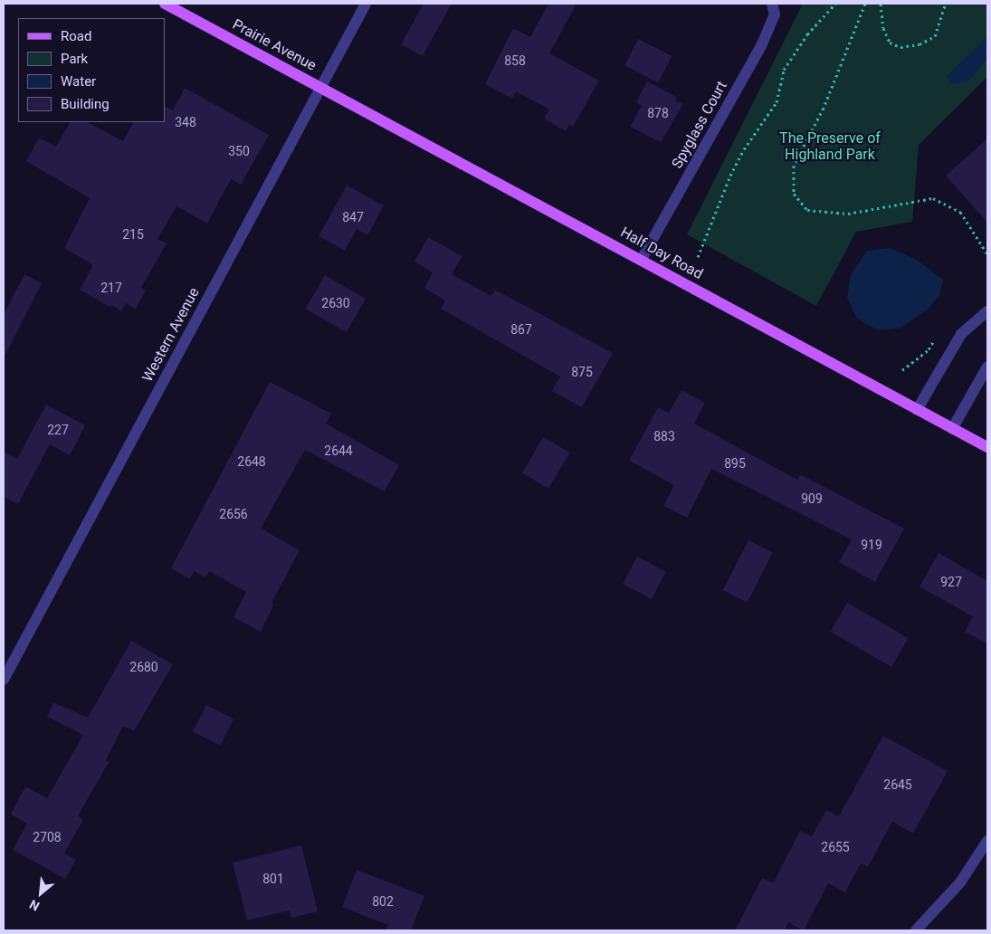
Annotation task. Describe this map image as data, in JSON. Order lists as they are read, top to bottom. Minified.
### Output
{"streets":{"main road":["Prairie Avenue","Half Day Road"],"street":["Spyglass Court","Western Avenue"]},"crossings":[["Prairie Avenue","Half Day Road"],["Prairie Avenue","Western Avenue"],["Spyglass Court","Half Day Road"],["Half Day Road","Western Avenue"]],"parks":["The Preserve of Highland Park"],"house_numbers":["858","878","348","350","847","215","217","2630","867","875","227","883","2644","2648","895","909","2656","919","927","2680","2645","2708","2655","801","802"],"legend":["Road","Park","Water","Building"],"north":"bottom left"}
